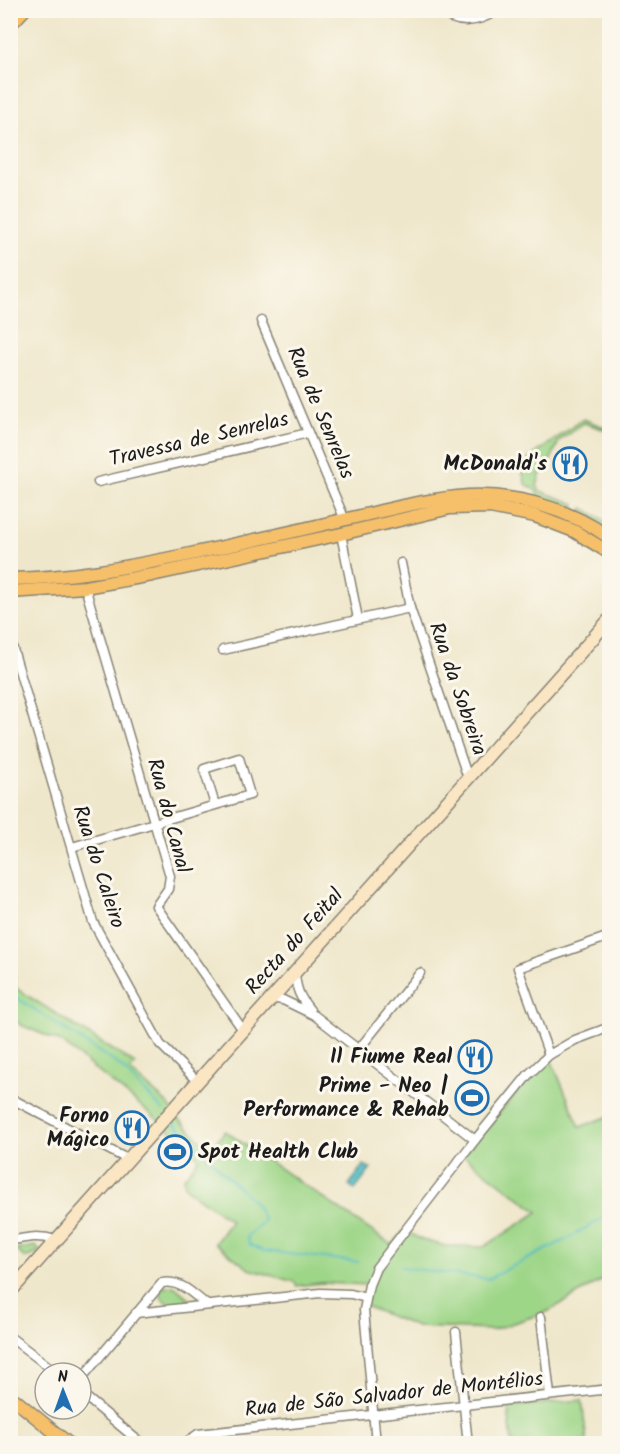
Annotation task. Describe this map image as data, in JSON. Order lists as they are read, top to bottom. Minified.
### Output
{"streets":{"street":["Rua de Senrelas","Travessa de Senrelas","Rua da Sobreira","Rua do Canal","Rua do Caleiro","Recta do Feital","Rua de São Salvador de Montélios"]},"crossings":[["Rua de Senrelas","Travessa de Senrelas"],["Rua da Sobreira","Recta do Feital"],["Rua do Canal","Recta do Feital"],["Rua do Caleiro","Recta do Feital"]],"places":{"restaurant":["McDonald's","Il Fiume Real","Forno Mágico"],"sports":["Prime - Neo | Performance & Rehab","Spot Health Club"]},"north":"top"}
